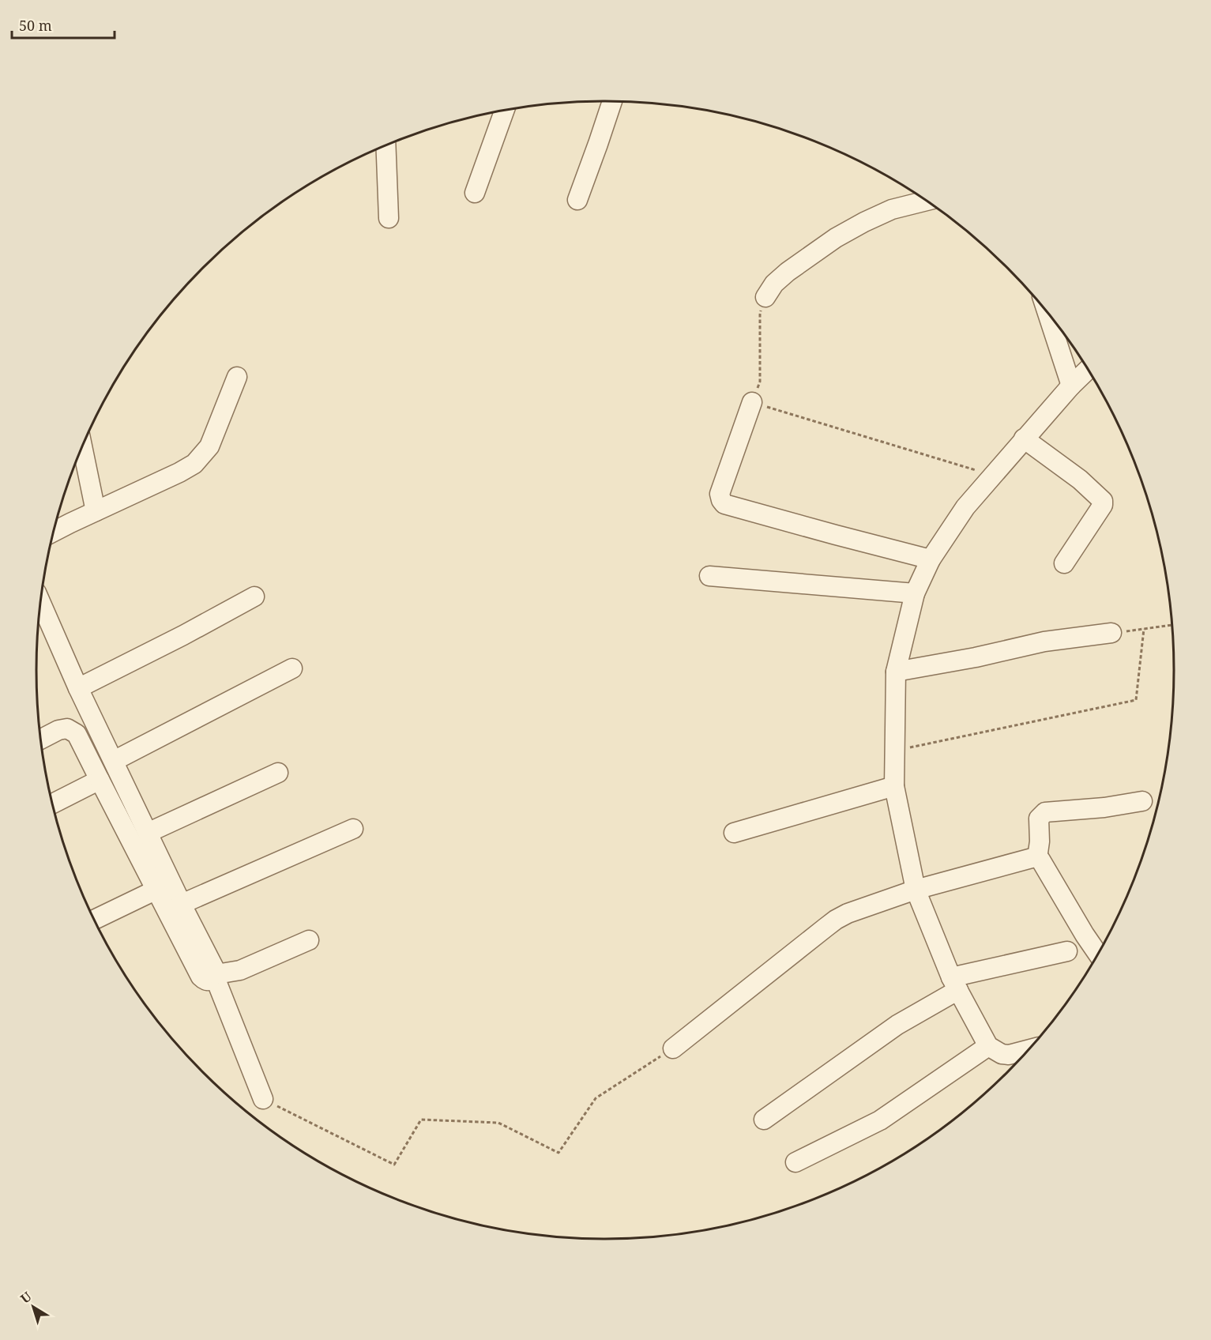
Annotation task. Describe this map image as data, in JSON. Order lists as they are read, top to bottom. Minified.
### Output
{"scale_bar":"50 m","north":"top left"}
